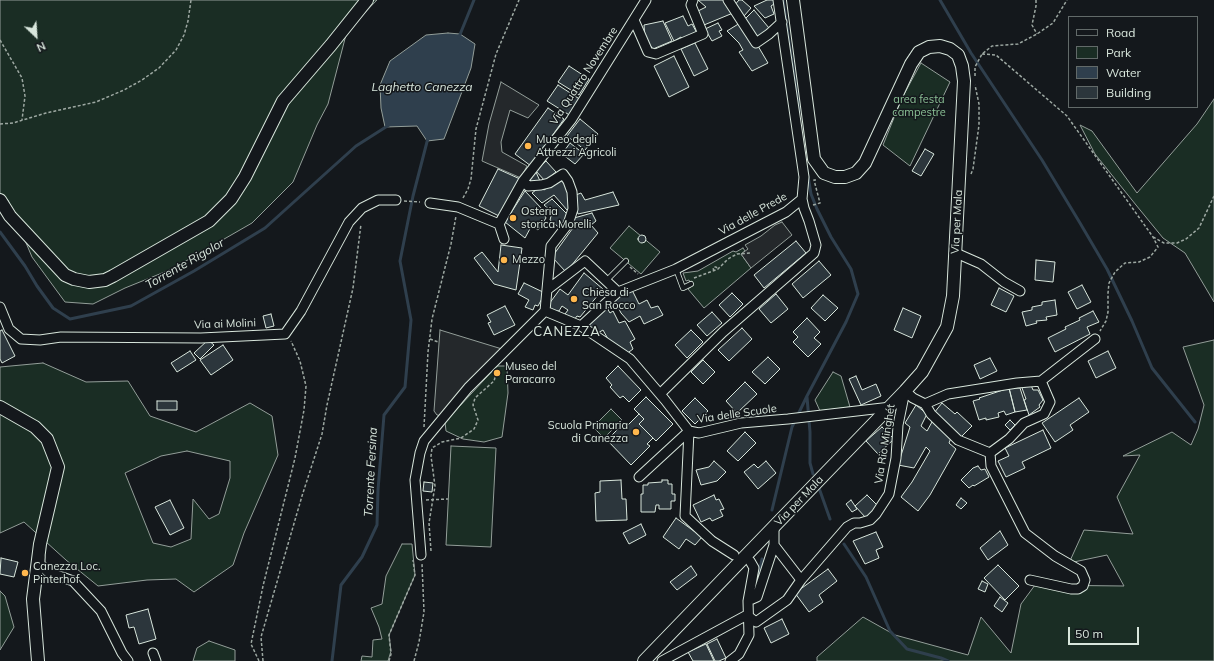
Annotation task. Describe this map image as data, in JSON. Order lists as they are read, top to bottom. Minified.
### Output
{"streets":{"main road":["Via per Mala"],"street":["Via Quattro Novembre","Via delle Prede","Via ai Molini","Via delle Scuole","Via Rio Minghét"]},"crossings":[["Via per Mala","Via delle Scuole"],["Via per Mala","Via Rio Minghét"]],"districts":["CANEZZA"],"water":["Laghetto Canezza","Torrente Rigolor","Torrente Fersina"],"parks":["area festa campestre"],"places":["Museo degli Attrezzi Agricoli","Osteria storica Morelli","Mezzo","Chiesa di San Rocco","Museo del Paracarro","Scuola Primaria di Canezza","Canezza Loc. Pinterhof"],"legend":["Road","Park","Water","Building"],"scale_bar":"50 m","north":"bottom right"}
